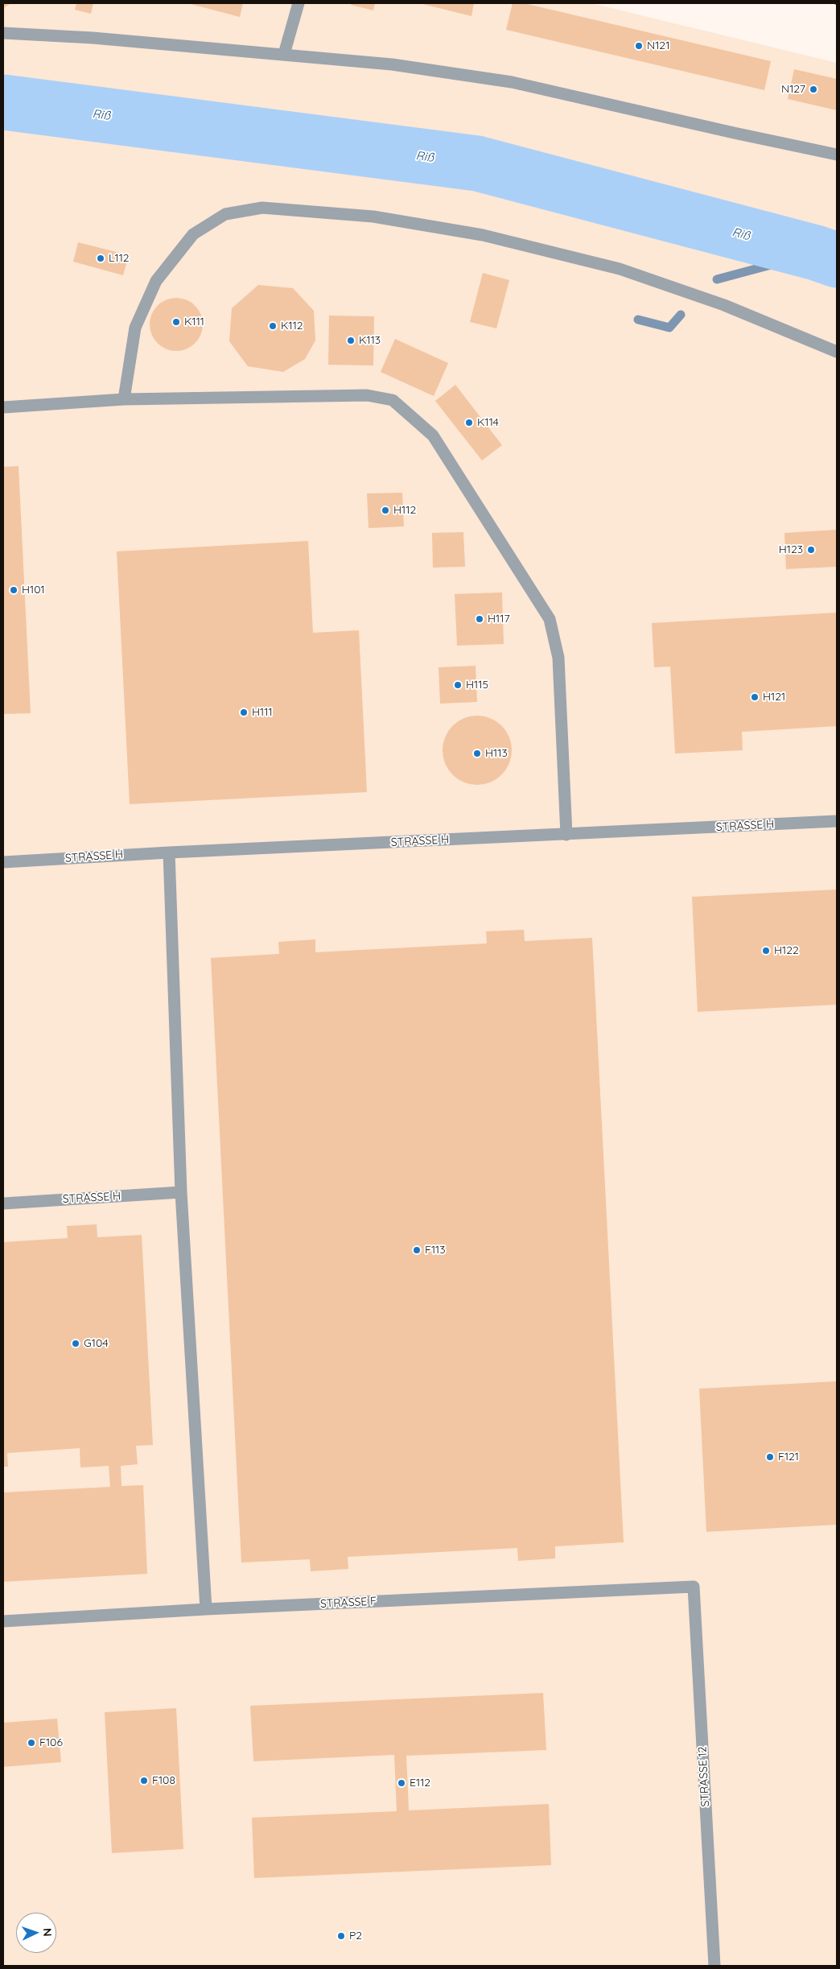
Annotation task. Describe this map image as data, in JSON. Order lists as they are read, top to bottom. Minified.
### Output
{"streets":{"lane":["STRASSE H","STRASSE F","STRASSE 12"]},"crossings":[["STRASSE F","STRASSE 12"]],"water":["Riß"],"places":["N121","N127","L112","K111","K112","K113","K114","H112","H123","H101","H117","H115","H121","H111","H113","H122","F113","G104","F121","F106","F108","E112","P2"],"north":"right"}
